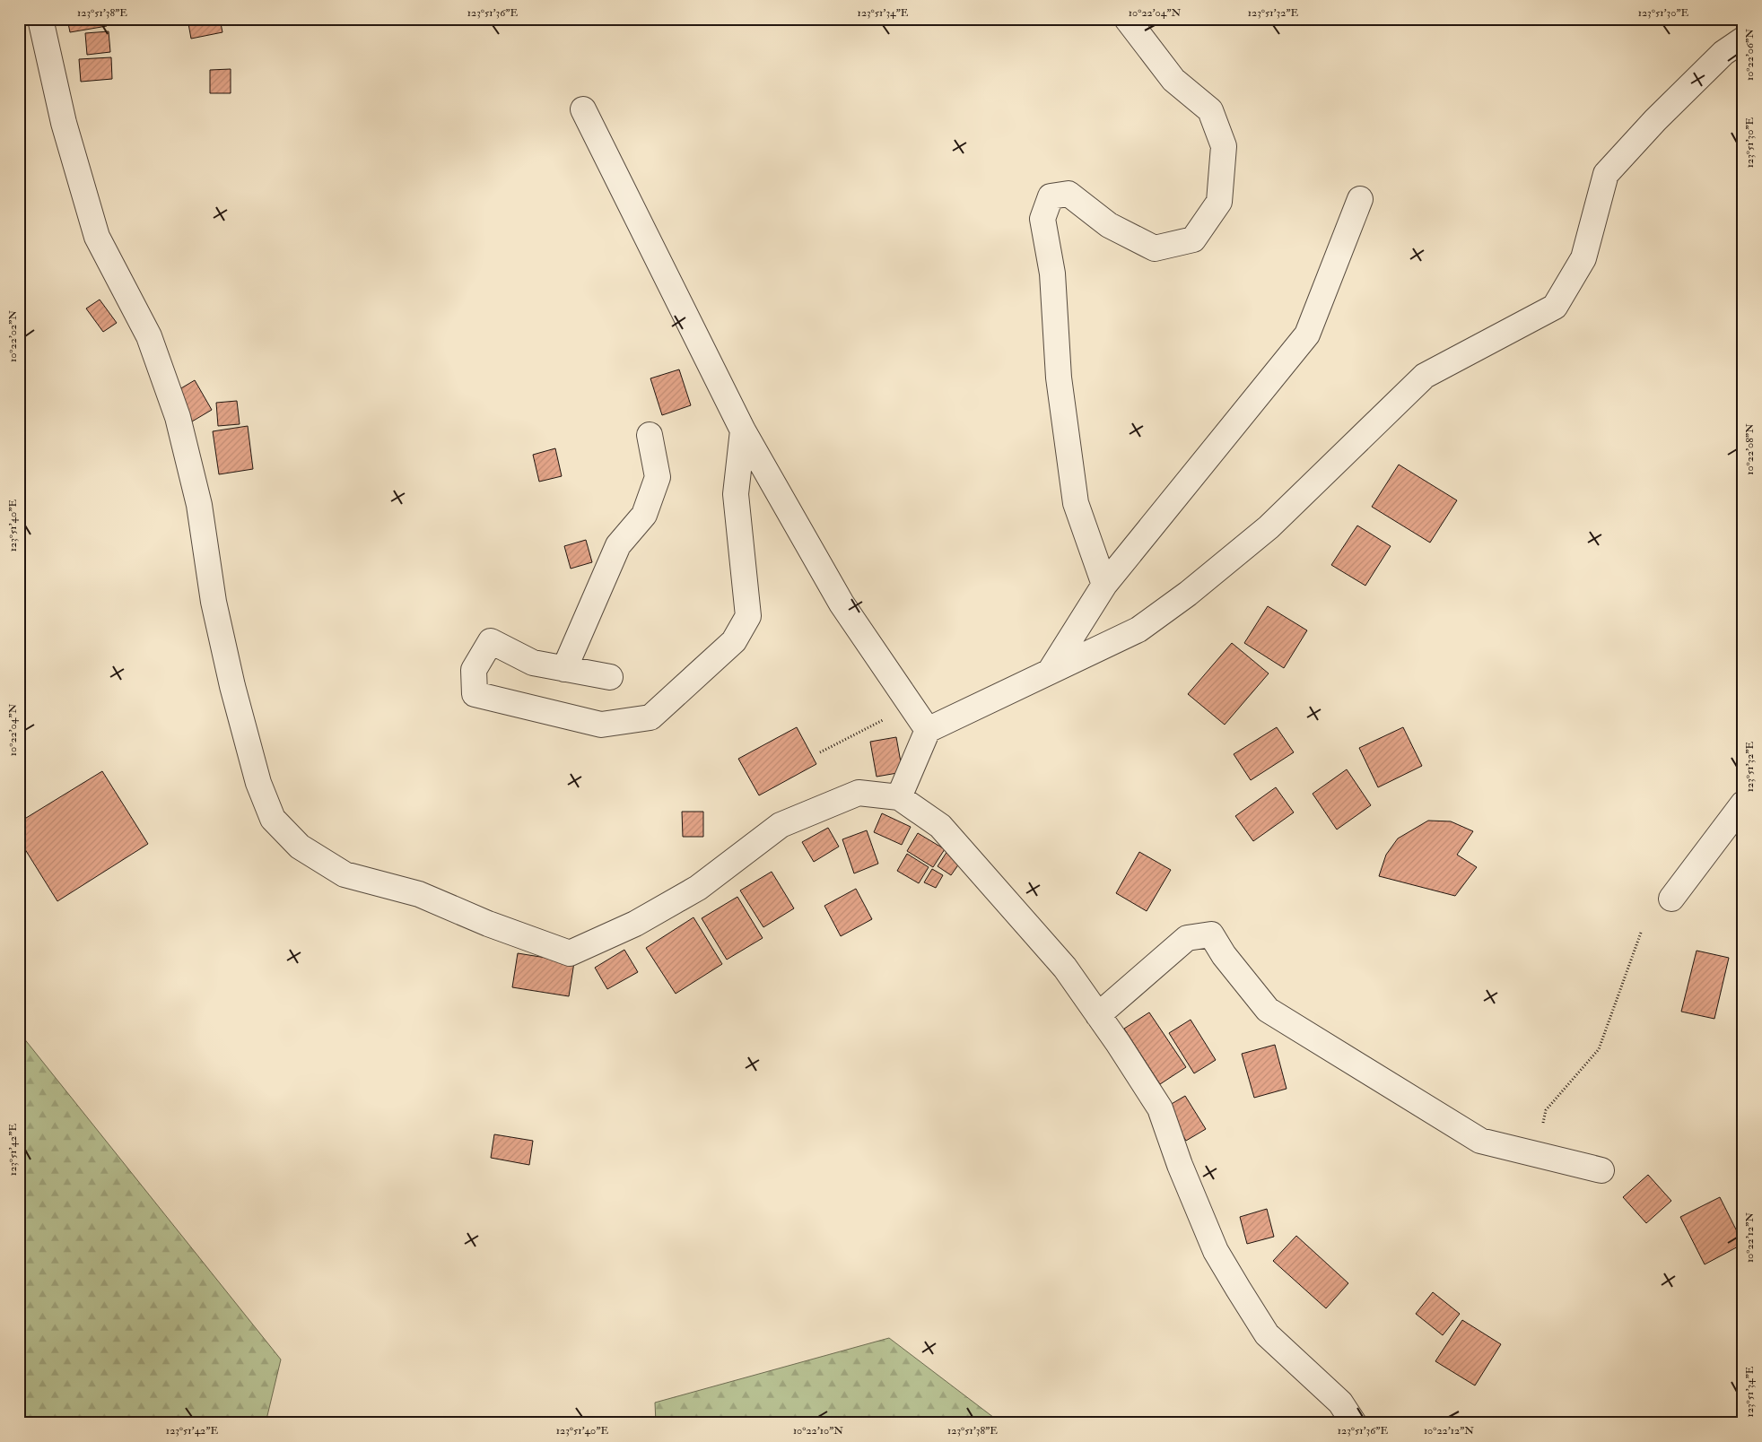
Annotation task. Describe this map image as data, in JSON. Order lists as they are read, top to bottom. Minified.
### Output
{"coordinates":["123°51'38\"E","123°51'36\"E","123°51'34\"E","10°22'04\"N","123°51'32\"E","123°51'30\"E","10°22'06\"N","10°22'02\"N","10°22'08\"N","123°51'40\"E","123°51'42\"E","10°22'12\"N","10°22'10\"N"]}
